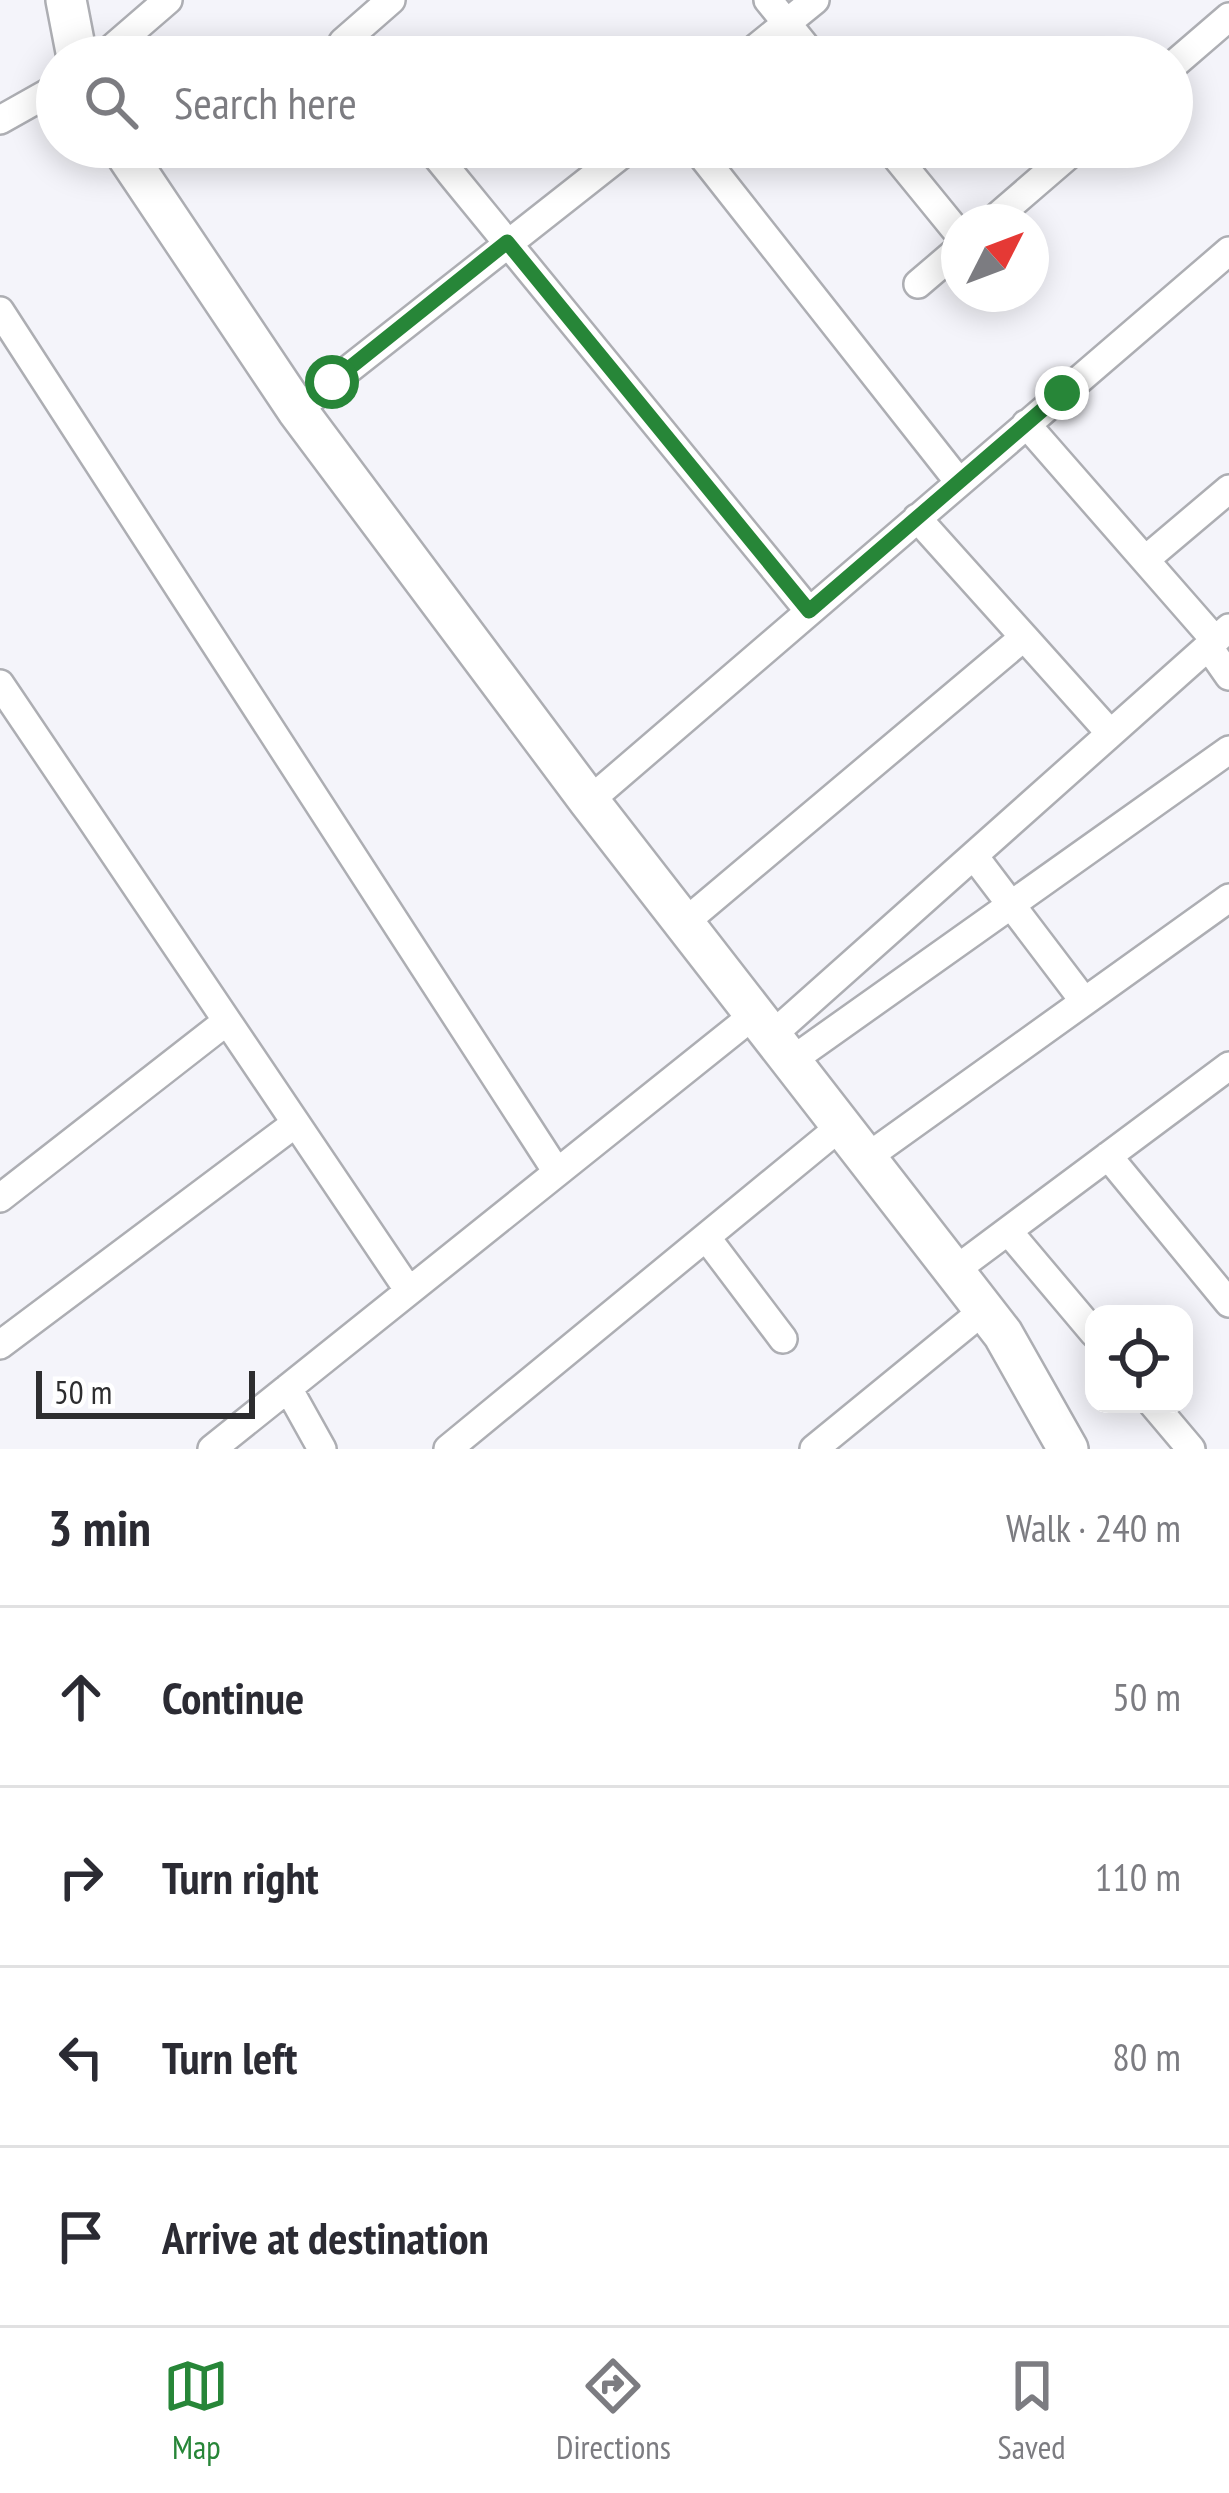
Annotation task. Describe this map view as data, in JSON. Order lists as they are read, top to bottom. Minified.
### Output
{"scale_bar":"50 m","north":"top right","page":{"search":"Search here","scale":"50 m","heading":["3 min","Walk · 240 m"],"list":[["Continue","50 m"],["Turn right","110 m"],["Turn left","80 m"],"Arrive at destination"],"nav":["Map","Directions","Saved"]}}
